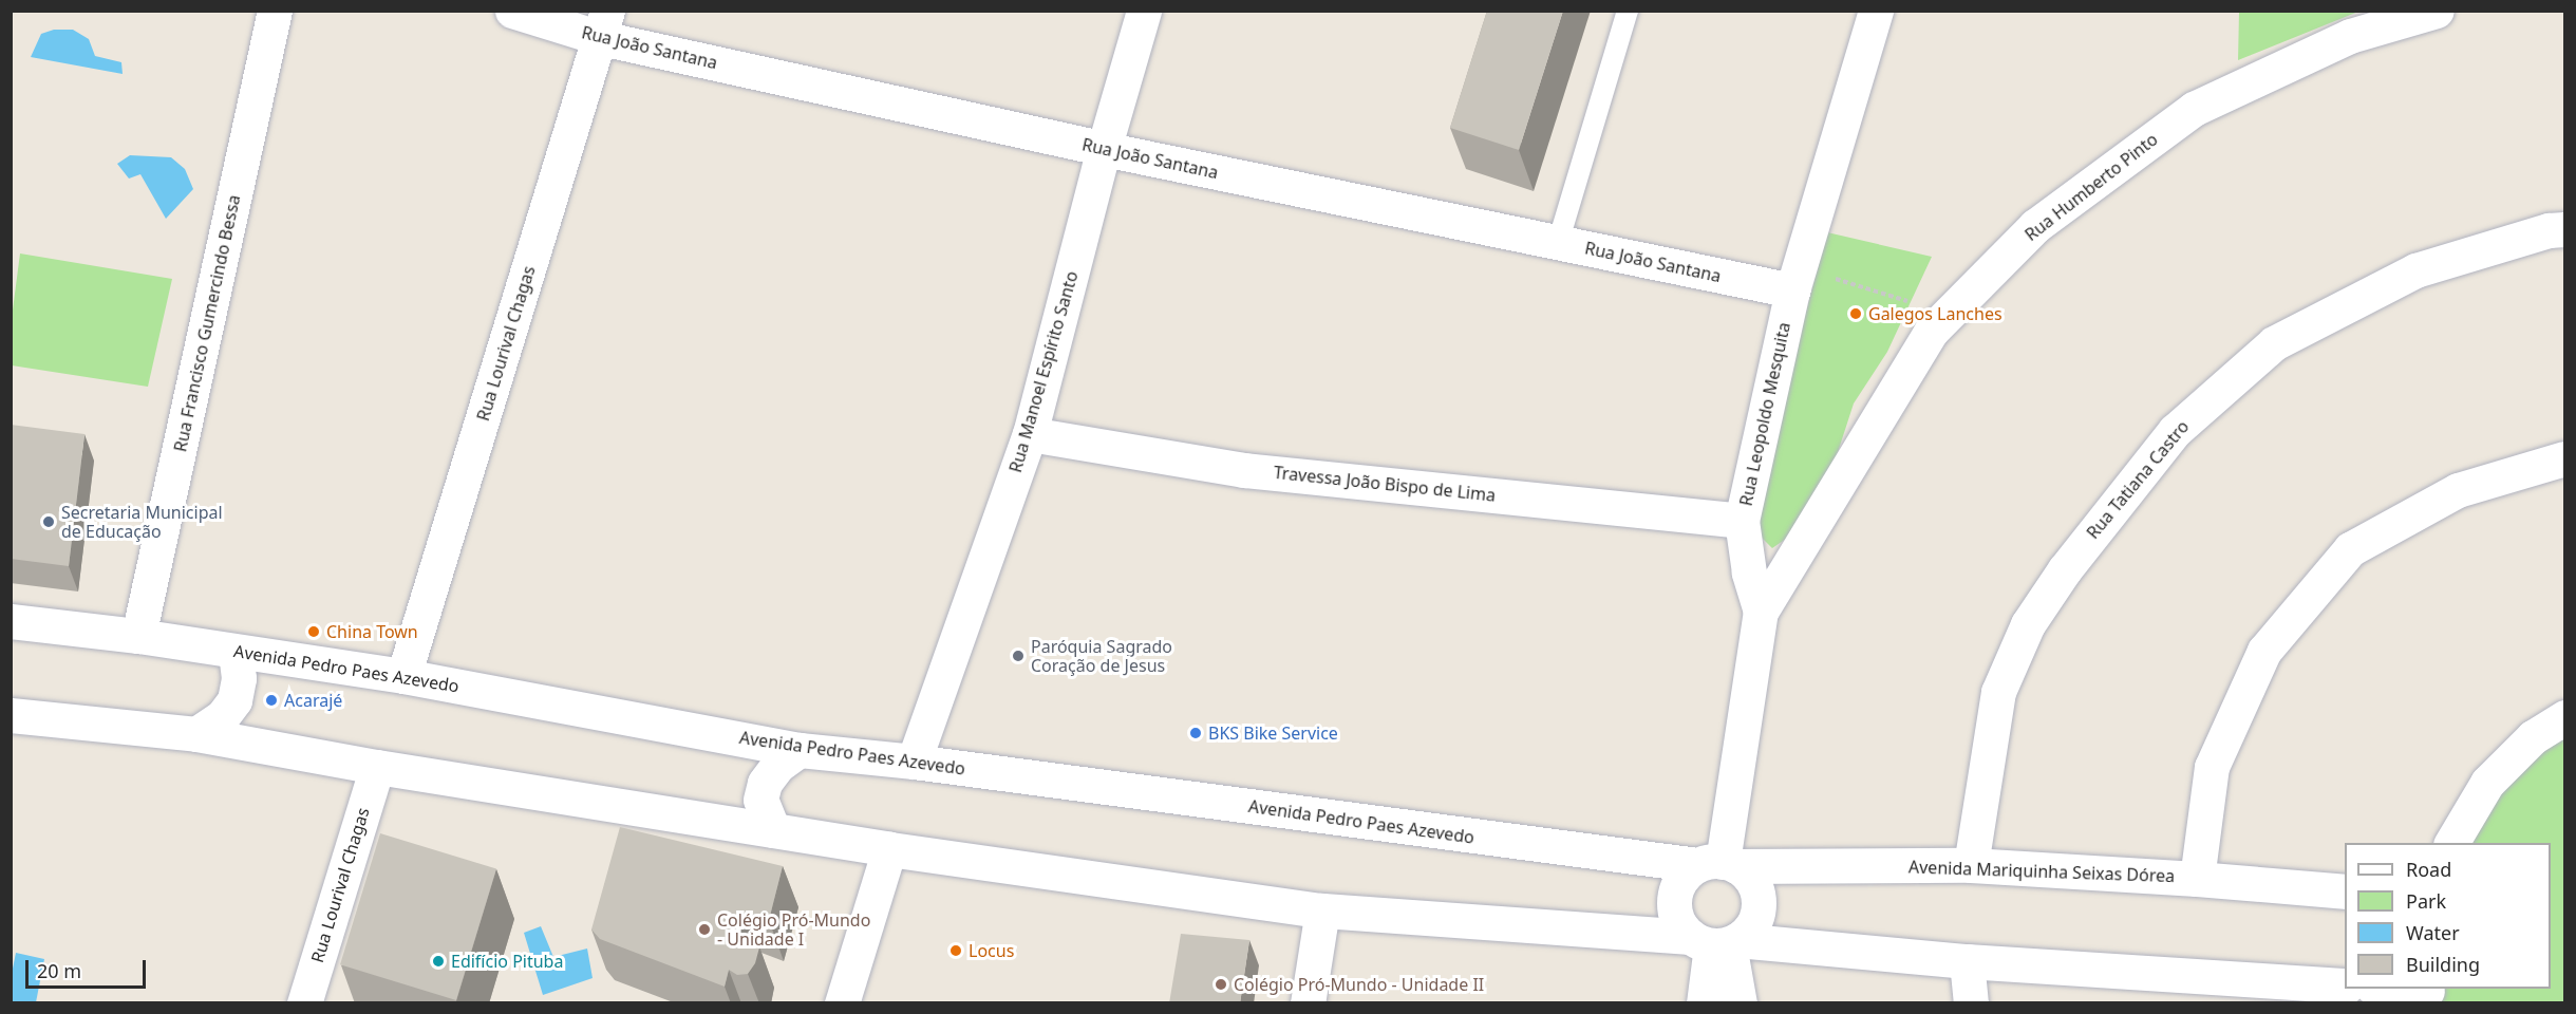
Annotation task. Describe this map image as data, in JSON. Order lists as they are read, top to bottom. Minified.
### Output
{"streets":{"street":["Rua João Santana","Rua Humberto Pinto","Rua Francisco Gumercindo Bessa","Rua Lourival Chagas","Rua Manoel Espírito Santo","Rua Leopoldo Mesquita","Rua Tatiana Castro","Travessa João Bispo de Lima","Avenida Pedro Paes Azevedo","Avenida Mariquinha Seixas Dórea"]},"crossings":[["Rua João Santana","Rua Lourival Chagas"],["Rua João Santana","Rua Manoel Espírito Santo"],["Rua João Santana","Rua Leopoldo Mesquita"],["Rua Humberto Pinto","Rua Leopoldo Mesquita"],["Rua Francisco Gumercindo Bessa","Avenida Pedro Paes Azevedo"],["Rua Lourival Chagas","Avenida Pedro Paes Azevedo"],["Rua Manoel Espírito Santo","Travessa João Bispo de Lima"],["Rua Manoel Espírito Santo","Avenida Pedro Paes Azevedo"],["Rua Leopoldo Mesquita","Travessa João Bispo de Lima"],["Rua Leopoldo Mesquita","Avenida Pedro Paes Azevedo"],["Rua Leopoldo Mesquita","Avenida Mariquinha Seixas Dórea"],["Rua Tatiana Castro","Avenida Mariquinha Seixas Dórea"],["Avenida Pedro Paes Azevedo","Avenida Mariquinha Seixas Dórea"]],"places":["Galegos Lanches","Secretaria Municipal de Educação","China Town","Paróquia Sagrado Coração de Jesus","Acarajé","BKS Bike Service","Colégio Pró-Mundo - Unidade I","Locus","Edifício Pituba","Colégio Pró-Mundo - Unidade II"],"legend":["Road","Park","Water","Building"],"scale_bar":"20 m"}
